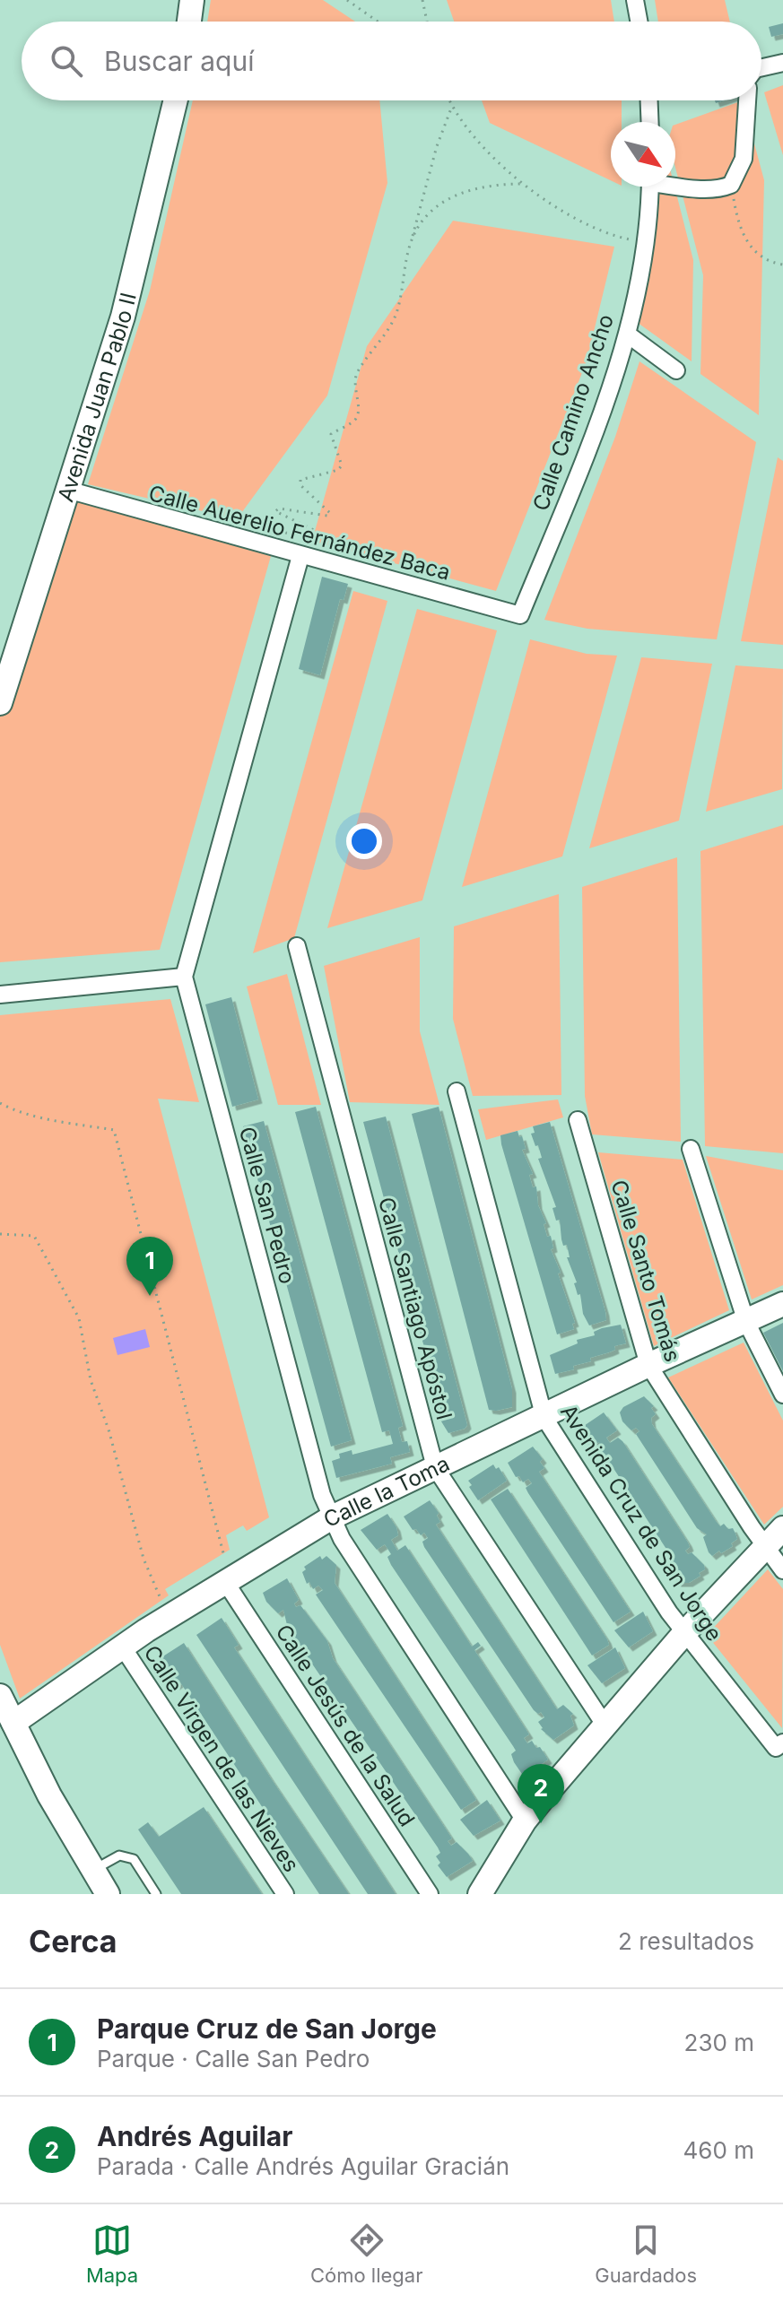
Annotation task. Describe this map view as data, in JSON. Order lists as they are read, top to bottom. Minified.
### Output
{"streets":{"street":["Avenida Juan Pablo II","Calle Camino Ancho","Calle Auerelio Fernández Baca","Calle San Pedro","Calle Santo Tomás","Calle Santiago Apóstol","Calle la Toma","Avenida Cruz de San Jorge","Calle Jesús de la Salud","Calle Virgen de las Nieves"]},"crossings":[["Avenida Juan Pablo II","Calle Auerelio Fernández Baca"],["Calle Camino Ancho","Calle Auerelio Fernández Baca"],["Calle San Pedro","Calle la Toma"],["Calle Santo Tomás","Calle la Toma"],["Calle Santiago Apóstol","Calle la Toma"],["Calle la Toma","Avenida Cruz de San Jorge"],["Calle la Toma","Calle Jesús de la Salud"],["Calle la Toma","Calle Virgen de las Nieves"]],"north":"bottom right","page":{"search":"Buscar aquí","pins":["1","2"],"heading":["Cerca","2 resultados"],"list":[{"mark":"1","name":"Parque Cruz de San Jorge","note":"Parque · Calle San Pedro","value":"230 m"},{"mark":"2","name":"Andrés Aguilar","note":"Parada · Calle Andrés Aguilar Gracián","value":"460 m"}],"nav":["Mapa","Cómo llegar","Guardados"]}}
